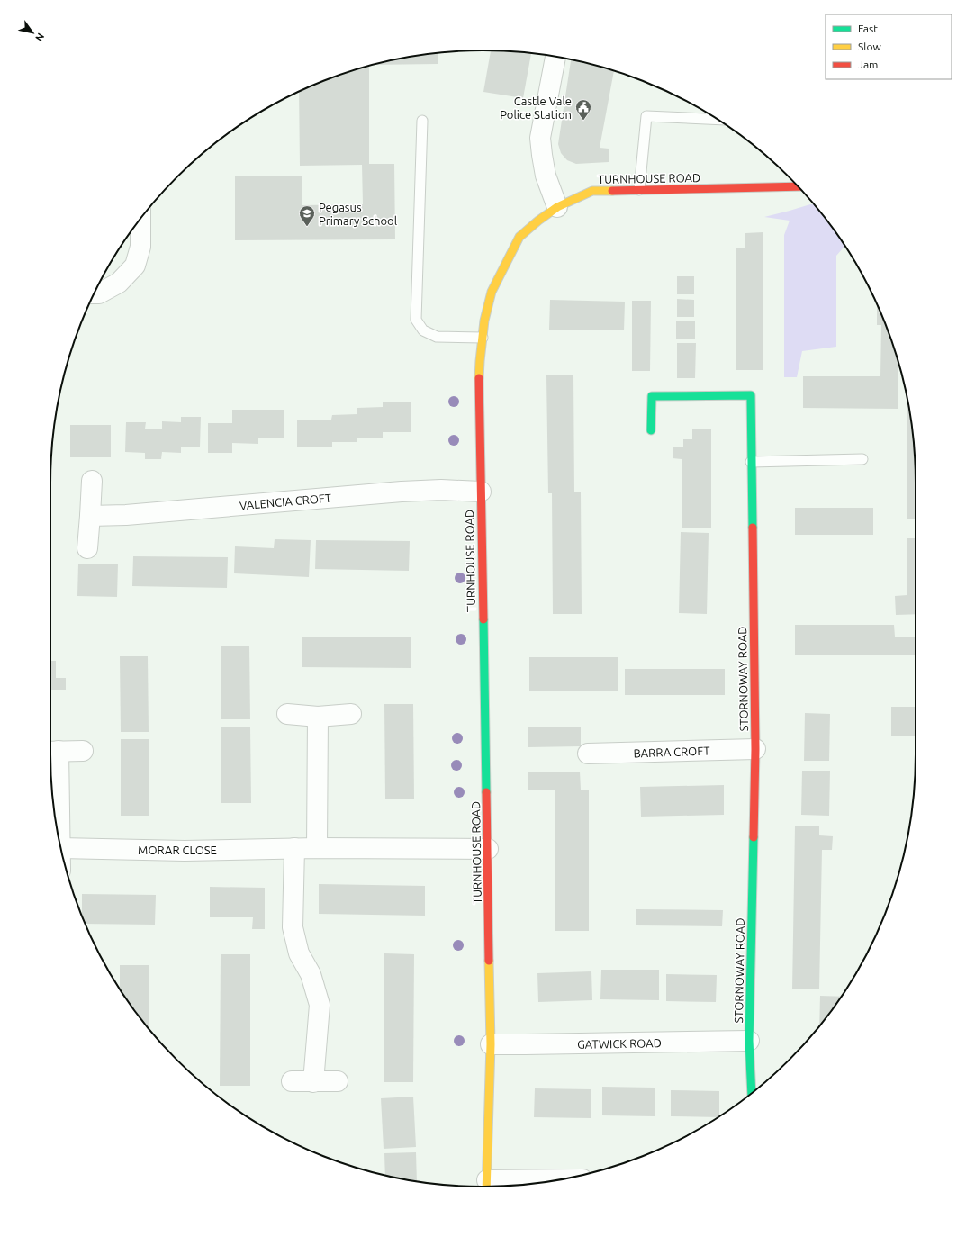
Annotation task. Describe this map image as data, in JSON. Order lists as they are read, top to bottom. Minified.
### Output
{"streets":{"street":["TURNHOUSE ROAD","VALENCIA CROFT","STORNOWAY ROAD","BARRA CROFT","MORAR CLOSE","GATWICK ROAD"]},"crossings":[["TURNHOUSE ROAD","VALENCIA CROFT"],["TURNHOUSE ROAD","MORAR CLOSE"],["TURNHOUSE ROAD","GATWICK ROAD"],["STORNOWAY ROAD","BARRA CROFT"],["STORNOWAY ROAD","GATWICK ROAD"]],"places":{"public building":["Castle Vale Police Station"],"school or university":["Pegasus Primary School"]},"legend":["Fast","Slow","Jam"],"north":"bottom right"}
